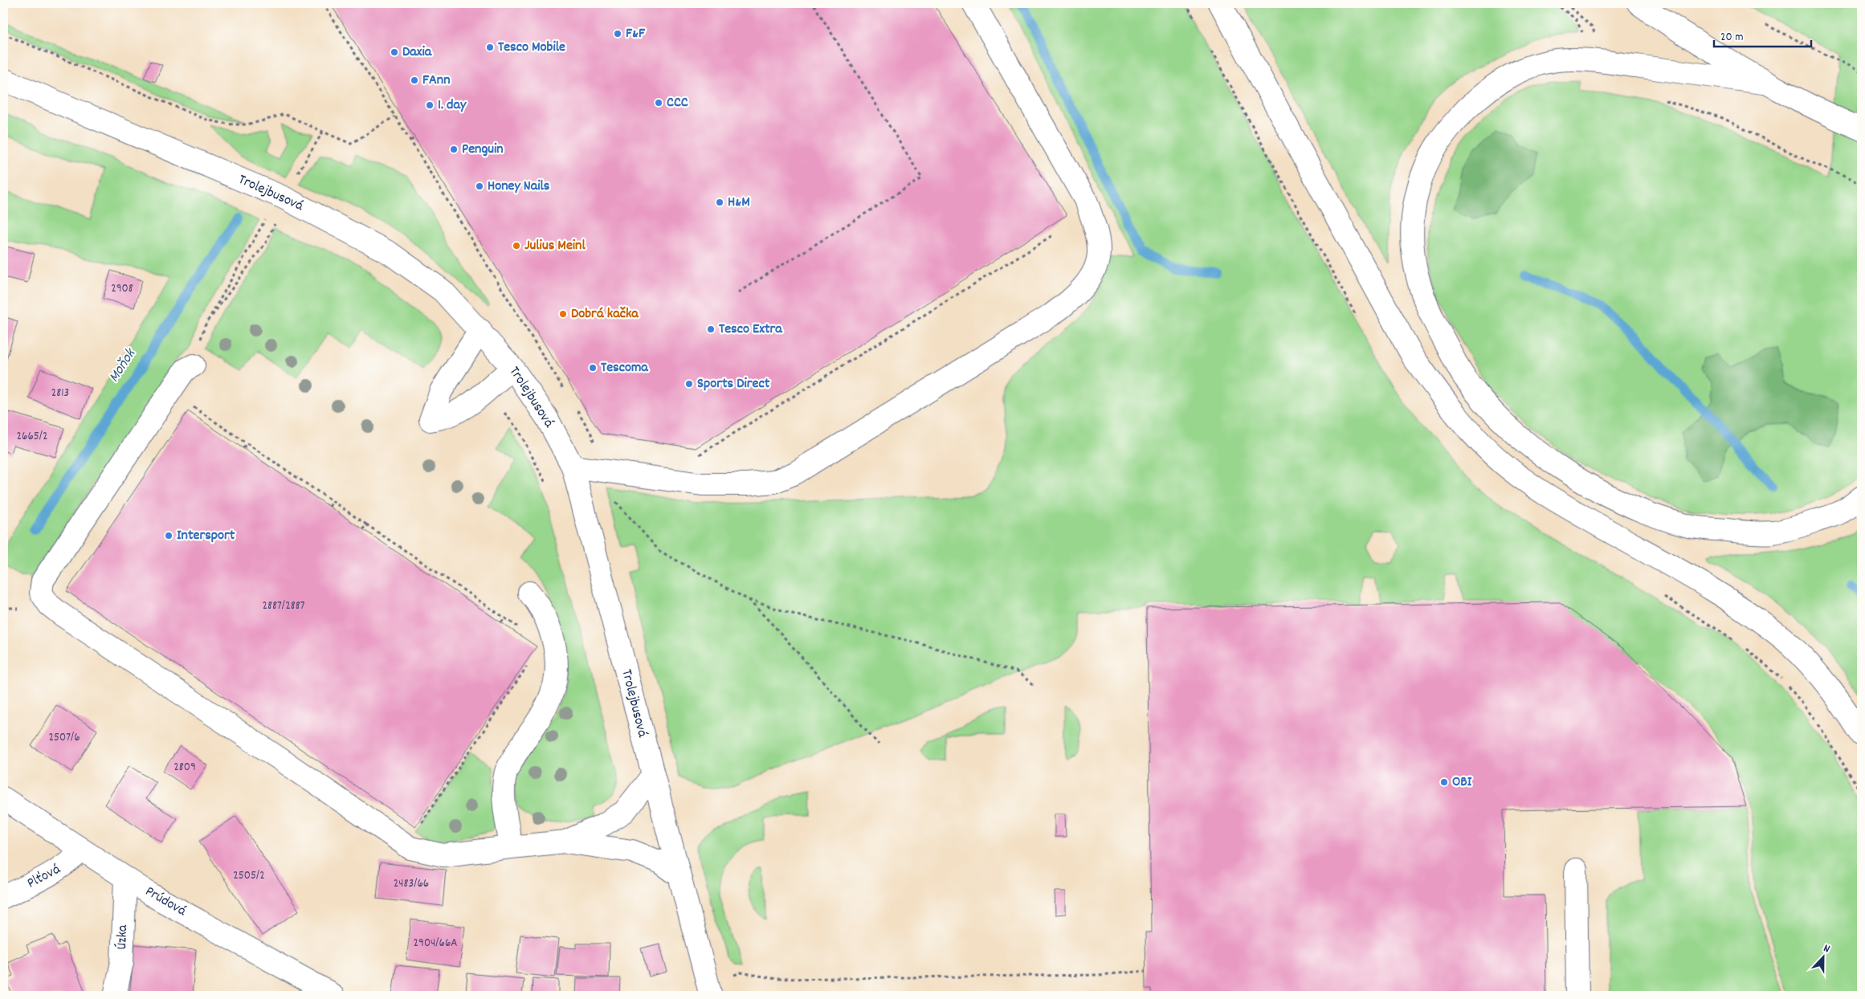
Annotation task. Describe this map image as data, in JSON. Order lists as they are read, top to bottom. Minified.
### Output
{"streets":{"main road":["Trolejbusová","Plťová","Prúdová","Úzka"]},"crossings":[["Plťová","Prúdová"],["Prúdová","Úzka"]],"water":["Moňok"],"places":["F&F","Tesco Mobile","Daxia","FAnn","CCC","1. day","Penguin","Honey Nails","H&M","Julius Meinl","Dobrá kačka","Tesco Extra","Tescoma","Sports Direct","Intersport","OBI"],"house_numbers":["2908","2813","2665/2","2887/2887","2507/6","2809","2505/2","2483/66","2904/66A"],"scale_bar":"20 m","north":"top"}
